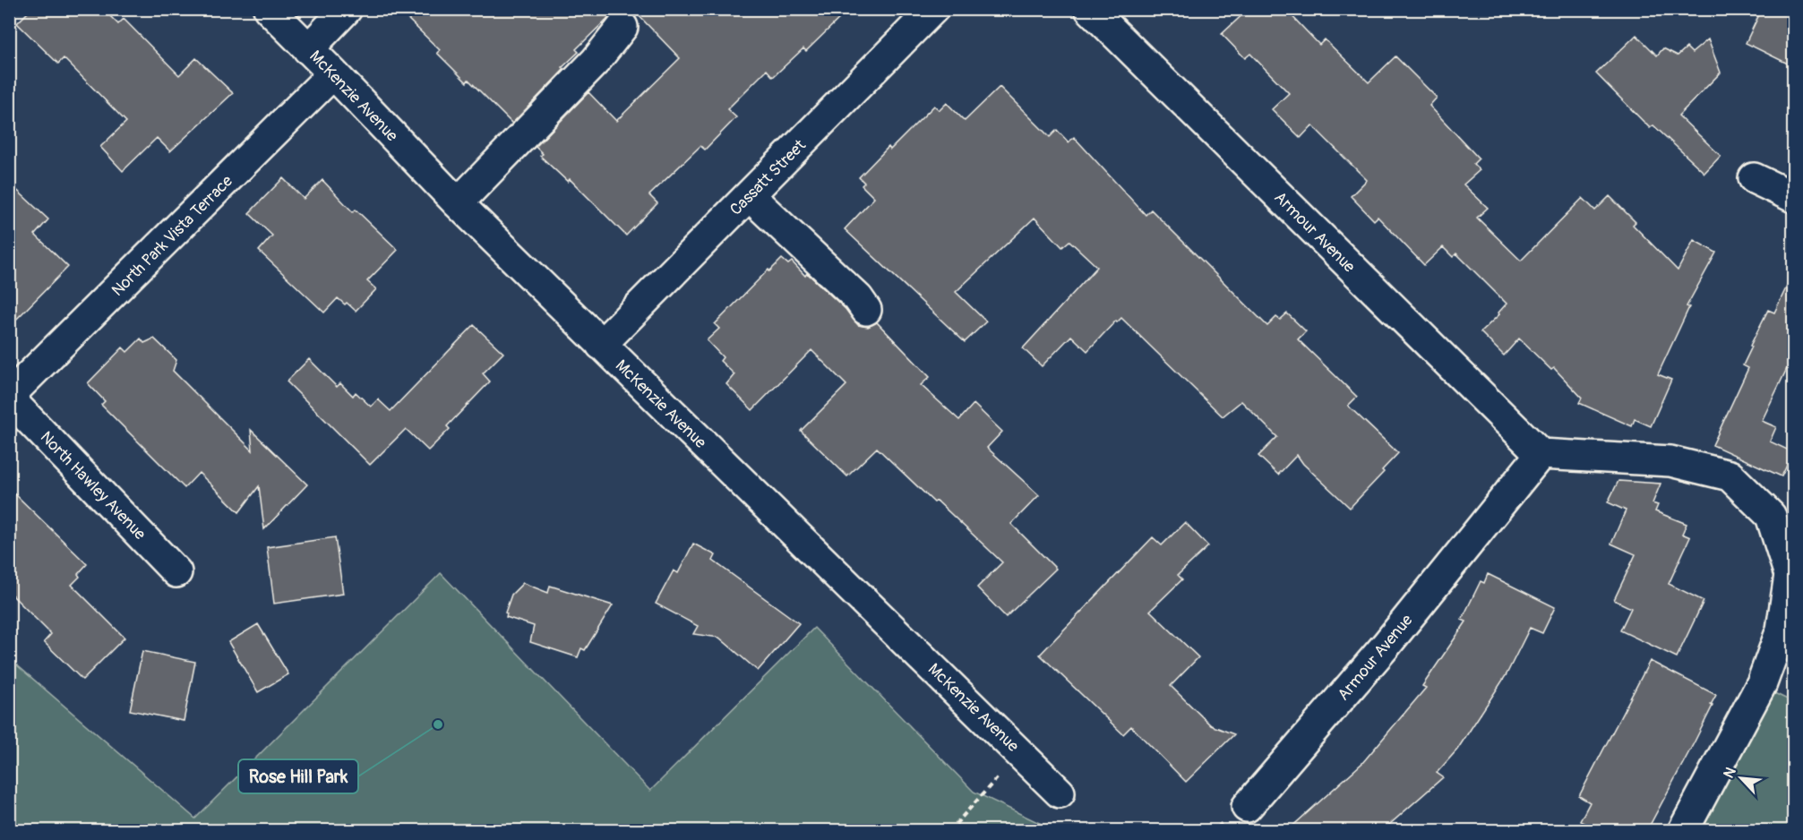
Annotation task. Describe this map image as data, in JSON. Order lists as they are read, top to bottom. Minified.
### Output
{"streets":{"street":["McKenzie Avenue","Cassatt Street","Armour Avenue","North Park Vista Terrace","North Hawley Avenue"]},"crossings":[["McKenzie Avenue","Cassatt Street"],["McKenzie Avenue","North Park Vista Terrace"],["North Park Vista Terrace","North Hawley Avenue"]],"places":["Rose Hill Park"],"north":"top left"}
